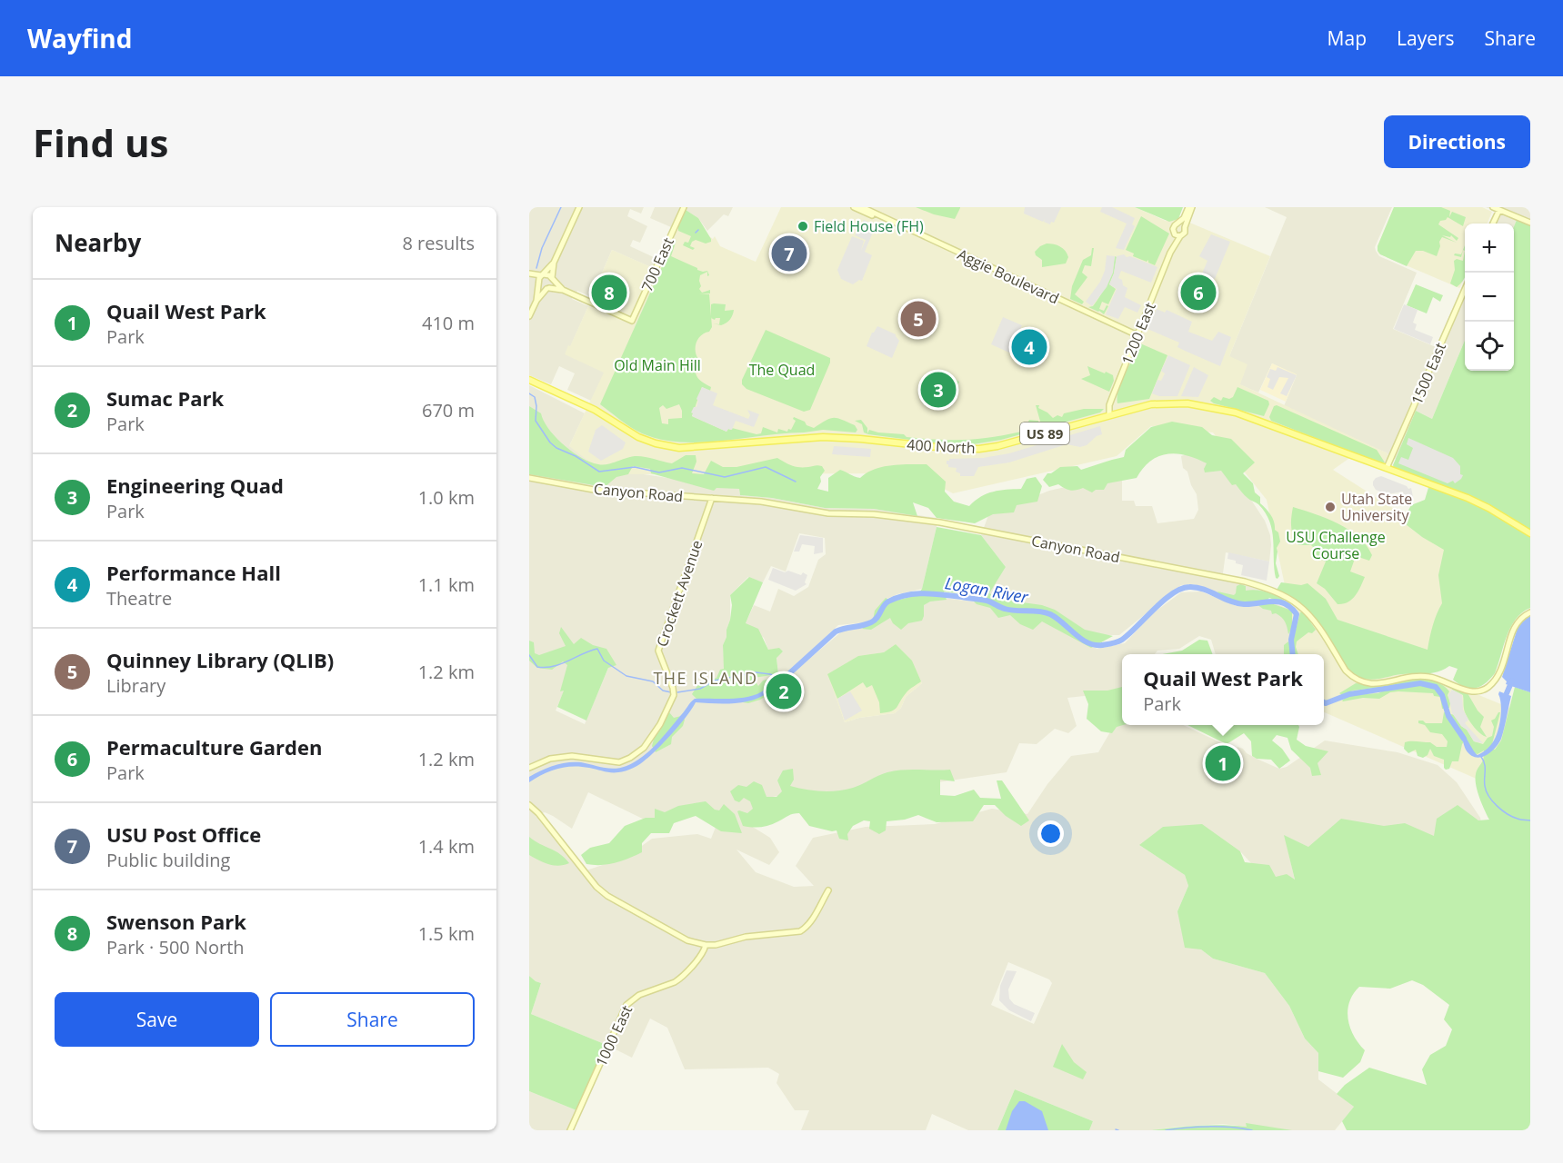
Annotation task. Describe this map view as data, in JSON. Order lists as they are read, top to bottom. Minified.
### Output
{"streets":{"main road":["US 89","400 North"],"street":["700 East","Aggie Boulevard","1200 East","1500 East","Canyon Road","Crockett Avenue","1000 East"]},"crossings":[["Aggie Boulevard","1200 East"],["1200 East","400 North"],["1500 East","US 89"],["1500 East","400 North"],["US 89","400 North"],["Canyon Road","Crockett Avenue"]],"districts":["THE ISLAND"],"water":["Logan River"],"parks":["Old Main Hill","The Quad","USU Challenge Course"],"places":["Field House (FH)","Utah State University"],"page":{"header":"Wayfind","nav":["Map","Layers","Share"],"buttons":["Directions",["Save","Share"]],"title":"Find us","heading":["Nearby","8 results"],"map_buttons":["+","−"],"pins":["7","6","8","5","4","3","2","1"],"list":[{"mark":"1","name":"Quail West Park","note":"Park","value":"410 m"},{"mark":"2","name":"Sumac Park","note":"Park","value":"670 m"},{"mark":"3","name":"Engineering Quad","note":"Park","value":"1.0 km"},{"mark":"4","name":"Performance Hall","note":"Theatre","value":"1.1 km"},{"mark":"5","name":"Quinney Library (QLIB)","note":"Library","value":"1.2 km"},{"mark":"6","name":"Permaculture Garden","note":"Park","value":"1.2 km"},{"mark":"7","name":"USU Post Office","note":"Public building","value":"1.4 km"},{"mark":"8","name":"Swenson Park","note":"Park · 500 North","value":"1.5 km"}],"popup":["Quail West Park","Park"]}}
